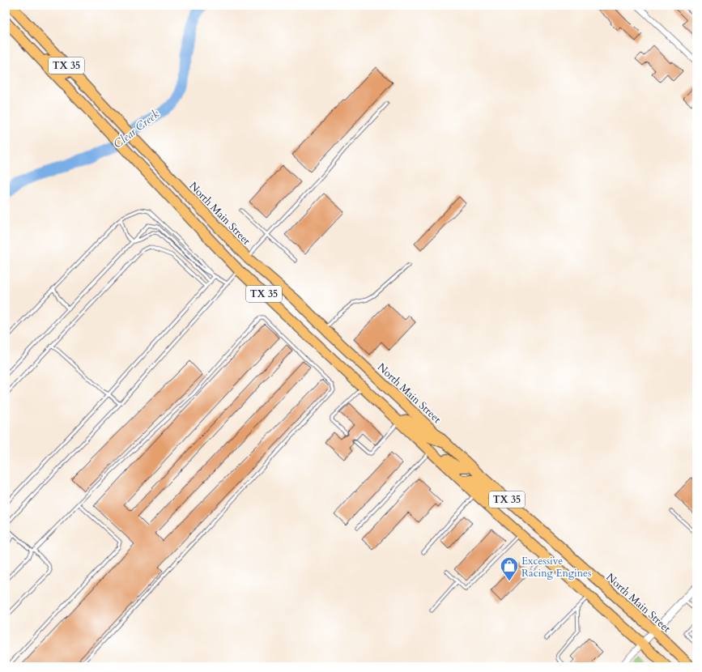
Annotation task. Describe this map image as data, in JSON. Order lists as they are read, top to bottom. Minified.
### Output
{"streets":{"main road":["TX 35","North Main Street"]},"crossings":[["TX 35","North Main Street"]],"water":["Clear Creek"],"places":{"shop":["Excessive Racing Engines"]}}
